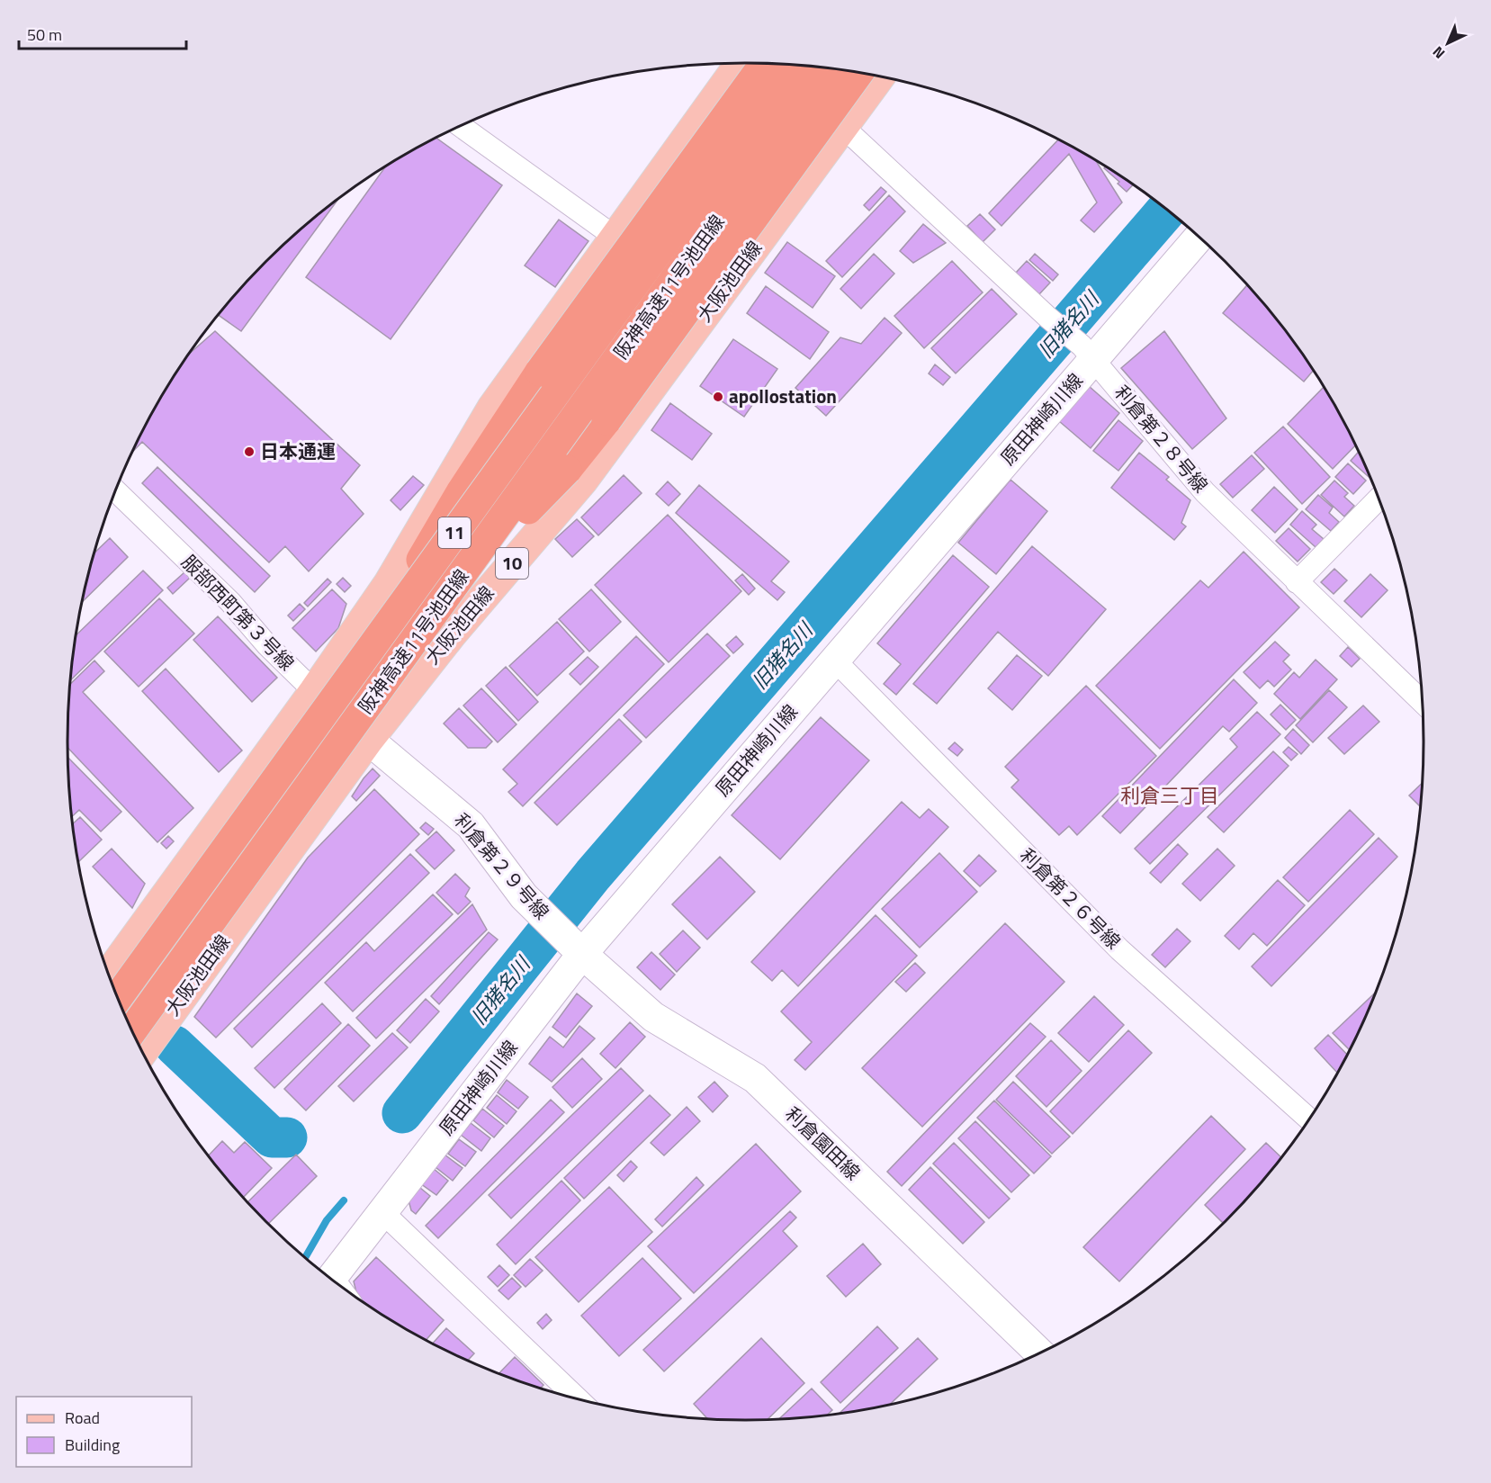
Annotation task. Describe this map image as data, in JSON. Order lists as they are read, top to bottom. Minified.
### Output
{"streets":{"highway":["阪神高速11号池田線","11"],"main road":["大阪池田線","10"],"street":["原田神崎川線","利倉第２８号線","服部西町第３号線","利倉第２９号線","利倉第２６号線","利倉園田線"]},"crossings":[["大阪池田線","利倉第２８号線"],["大阪池田線","服部西町第３号線"],["大阪池田線","利倉第２９号線"],["阪神高速11号池田線","11"],["原田神崎川線","利倉第２８号線"],["原田神崎川線","利倉第２９号線"],["原田神崎川線","利倉第２６号線"],["原田神崎川線","利倉園田線"],["服部西町第３号線","利倉第２９号線"],["利倉第２９号線","利倉園田線"]],"districts":["利倉三丁目"],"water":["旧猪名川"],"places":["apollostation","日本通運"],"legend":["Road","Building"],"scale_bar":"50 m","north":"bottom left"}
